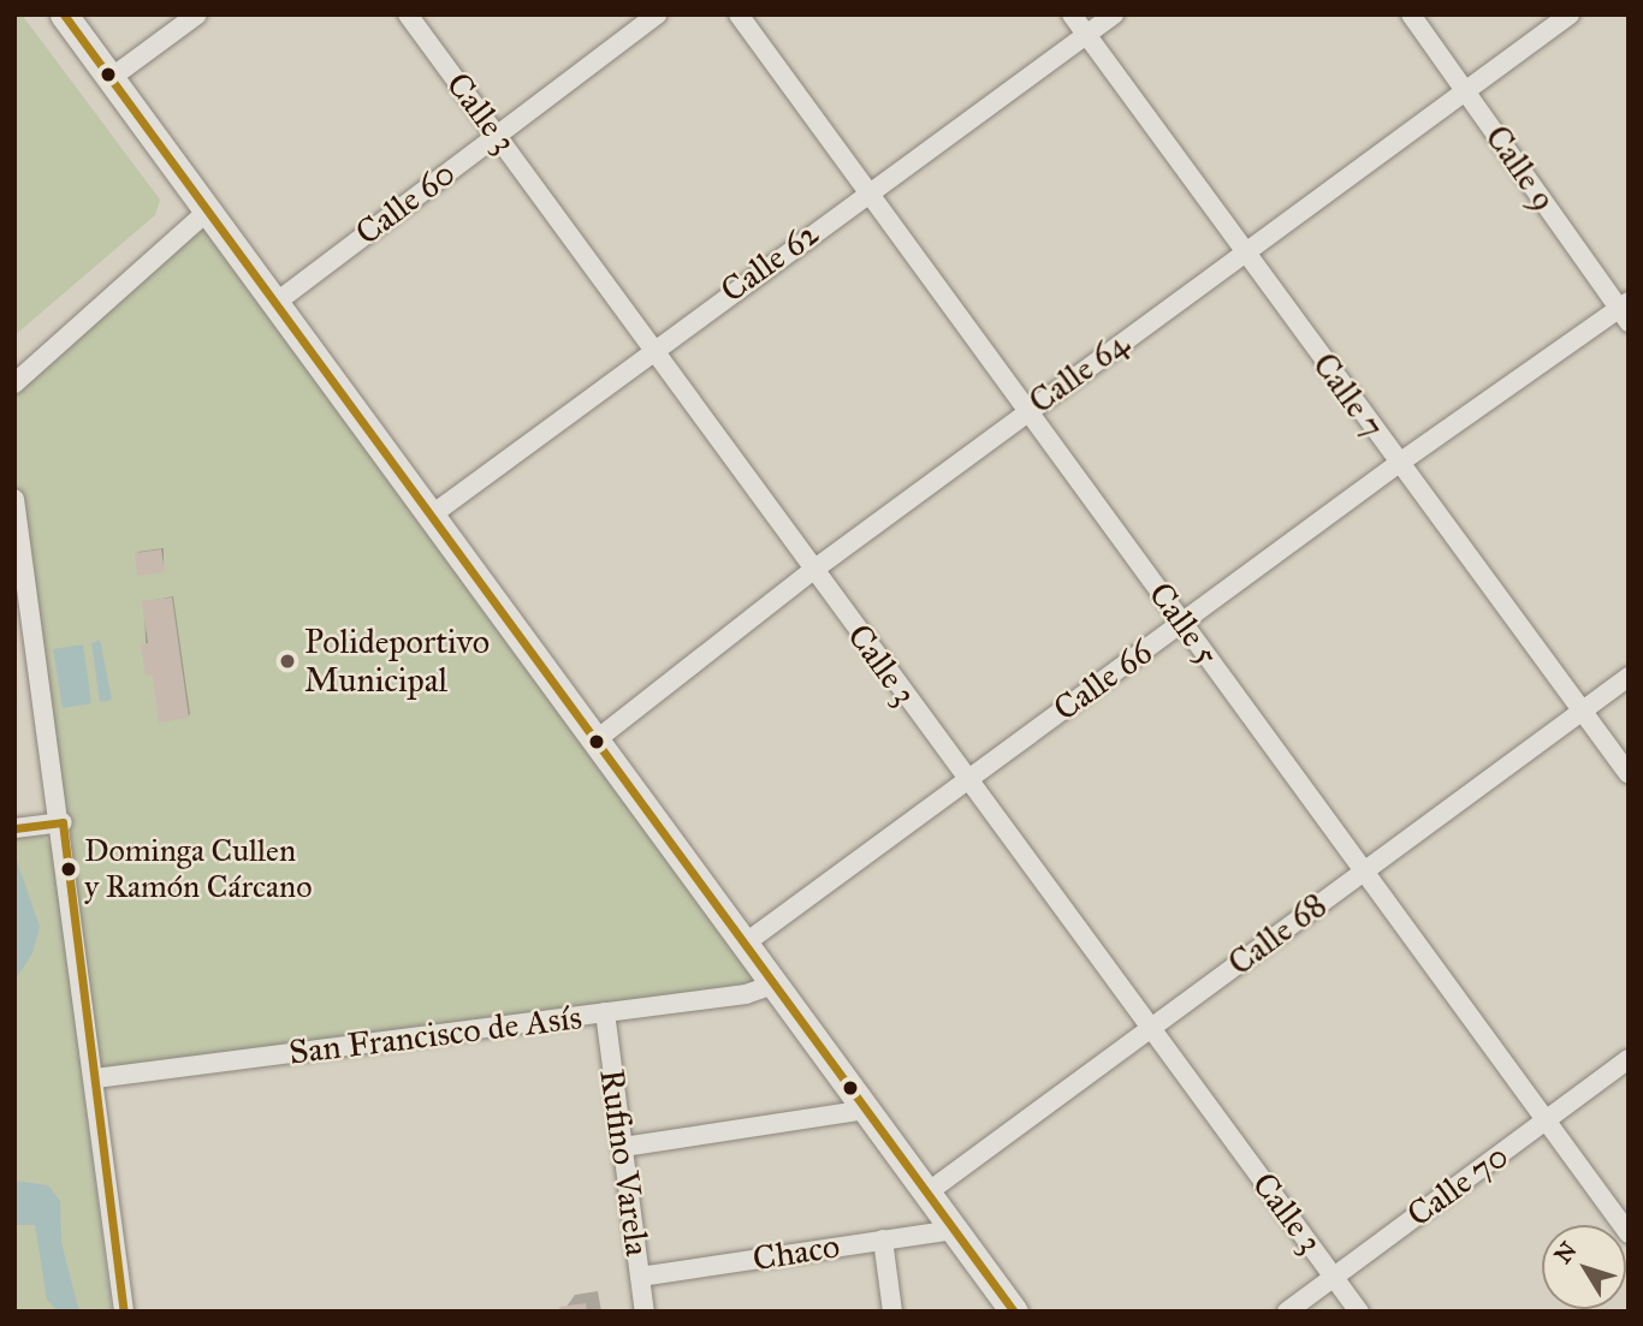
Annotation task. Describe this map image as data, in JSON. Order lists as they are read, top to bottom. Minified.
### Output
{"streets":{"street":["Calle 3","Calle 9","Calle 60","Calle 62","Calle 64","Calle 7","Calle 5","Calle 66","Calle 68","San Francisco de Asís","Rufino Varela","Calle 70","Chaco"]},"crossings":[["Calle 3","Calle 60"],["Calle 3","Calle 62"],["Calle 3","Calle 64"],["Calle 3","Calle 66"],["Calle 3","Calle 68"],["Calle 3","Calle 70"],["Calle 9","Calle 64"],["Calle 9","Calle 66"],["Calle 62","Calle 7"],["Calle 62","Calle 5"],["Calle 64","Calle 7"],["Calle 64","Calle 5"],["Calle 7","Calle 66"],["Calle 7","Calle 68"],["Calle 5","Calle 66"],["Calle 5","Calle 68"],["Calle 5","Calle 70"],["San Francisco de Asís","Rufino Varela"],["Rufino Varela","Chaco"]],"places":["Polideportivo Municipal","Dominga Cullen y Ramón Cárcano"],"north":"top left"}
